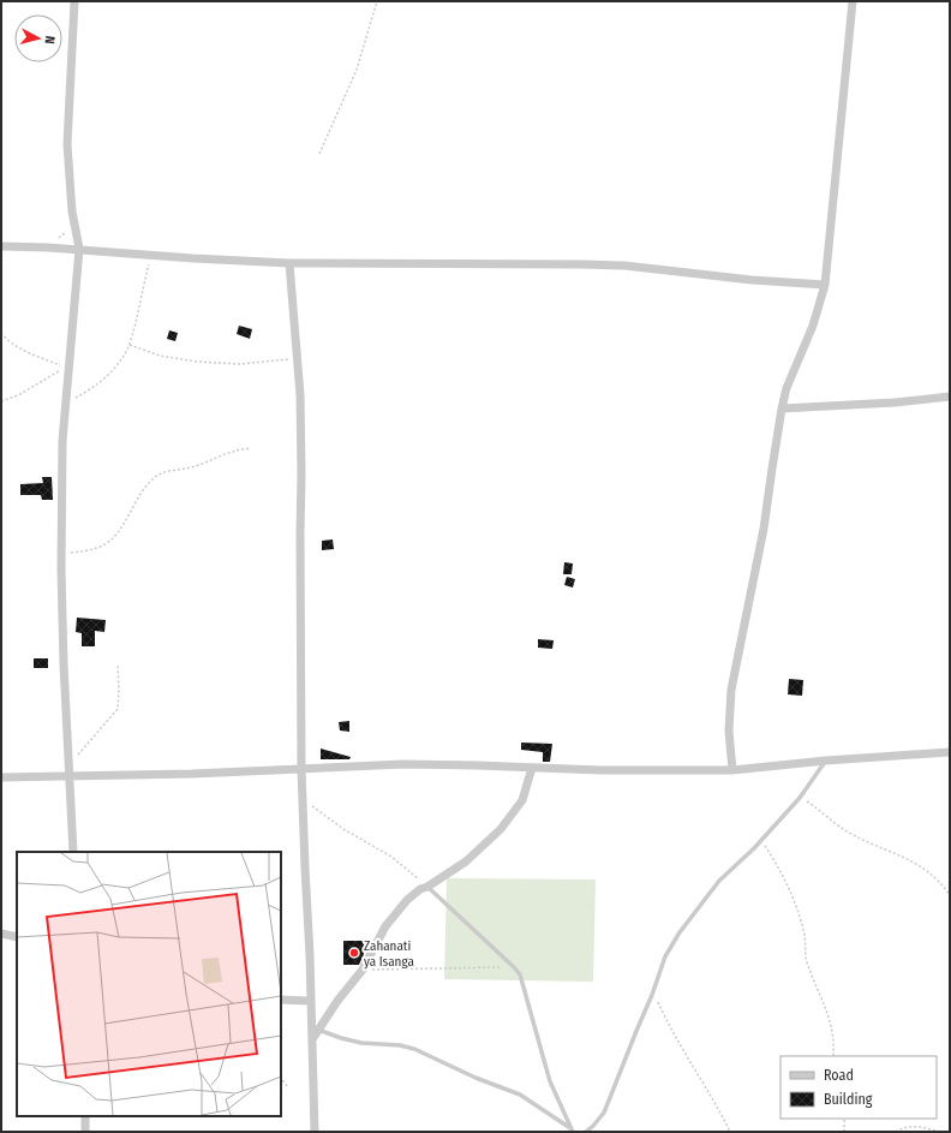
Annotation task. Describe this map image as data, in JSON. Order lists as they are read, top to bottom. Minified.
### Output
{"places":["Zahanati ya Isanga"],"legend":["Road","Building"],"north":"right"}
